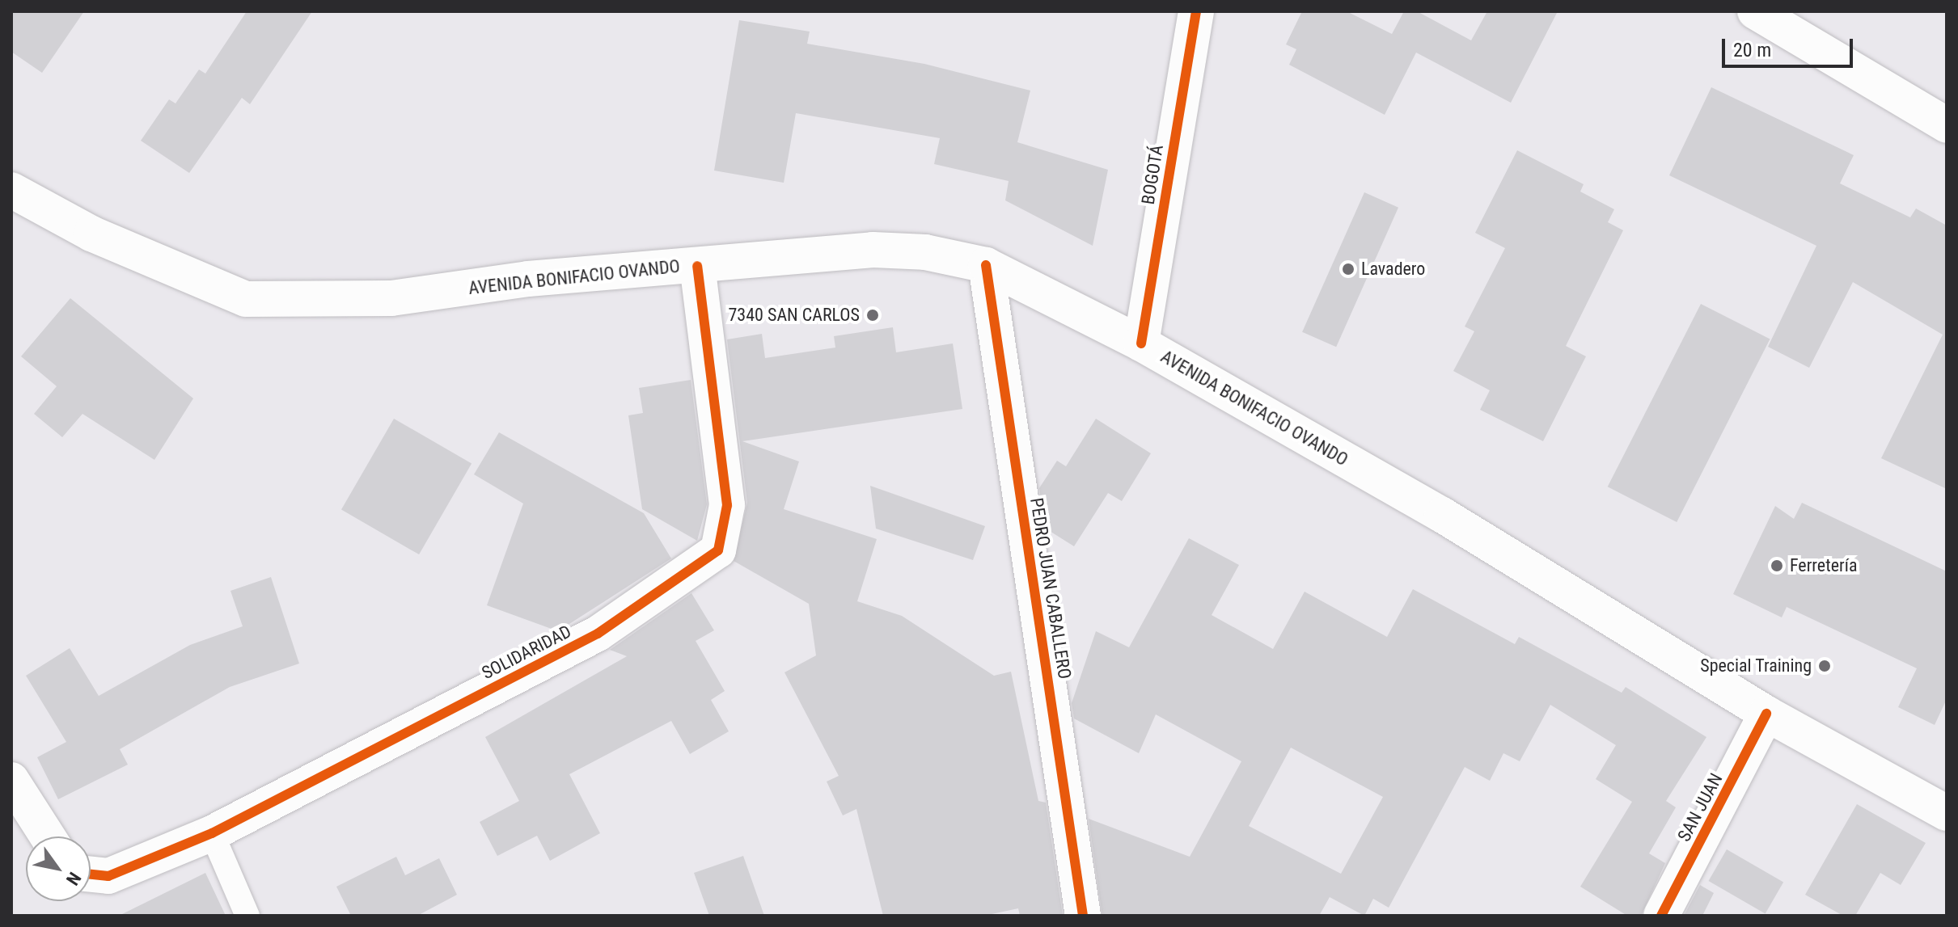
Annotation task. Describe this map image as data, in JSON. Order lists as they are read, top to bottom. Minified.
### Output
{"streets":{"street":["BOGOTÁ","AVENIDA BONIFACIO OVANDO","PEDRO JUAN CABALLERO","SOLIDARIDAD","SAN JUAN"]},"crossings":[["BOGOTÁ","AVENIDA BONIFACIO OVANDO"],["AVENIDA BONIFACIO OVANDO","PEDRO JUAN CABALLERO"],["AVENIDA BONIFACIO OVANDO","SOLIDARIDAD"],["AVENIDA BONIFACIO OVANDO","SAN JUAN"]],"places":["Lavadero","7340 SAN CARLOS","Ferretería","Special Training"],"scale_bar":"20 m","north":"bottom right"}
